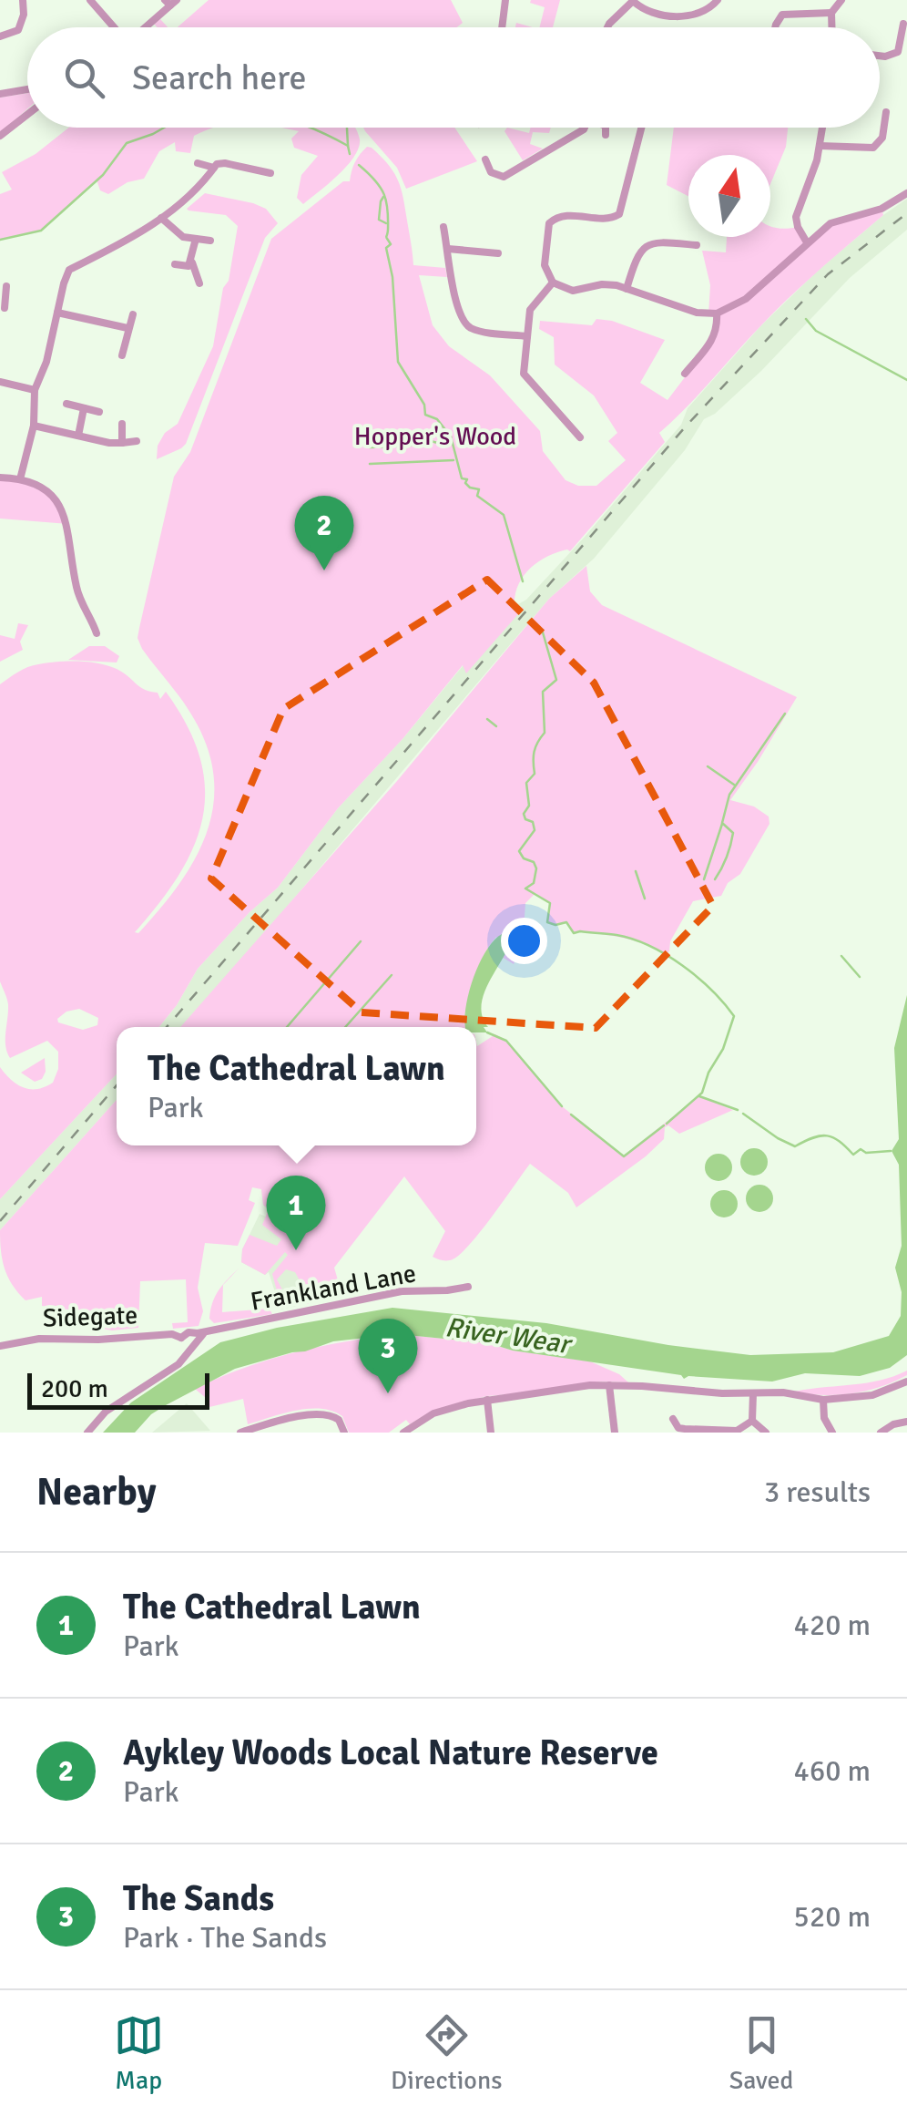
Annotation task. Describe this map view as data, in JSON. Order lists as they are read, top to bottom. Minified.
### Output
{"streets":{"street":["Frankland Lane","Sidegate"]},"crossings":[["Frankland Lane","Sidegate"]],"water":["River Wear"],"parks":["Hopper's Wood"],"scale_bar":"200 m","north":"top","page":{"search":"Search here","pins":["2","1","3"],"popup":["The Cathedral Lawn","Park"],"scale":"200 m","heading":["Nearby","3 results"],"list":[{"mark":"1","name":"The Cathedral Lawn","note":"Park","value":"420 m"},{"mark":"2","name":"Aykley Woods Local Nature Reserve","note":"Park","value":"460 m"},{"mark":"3","name":"The Sands","note":"Park · The Sands","value":"520 m"}],"nav":["Map","Directions","Saved"]}}
